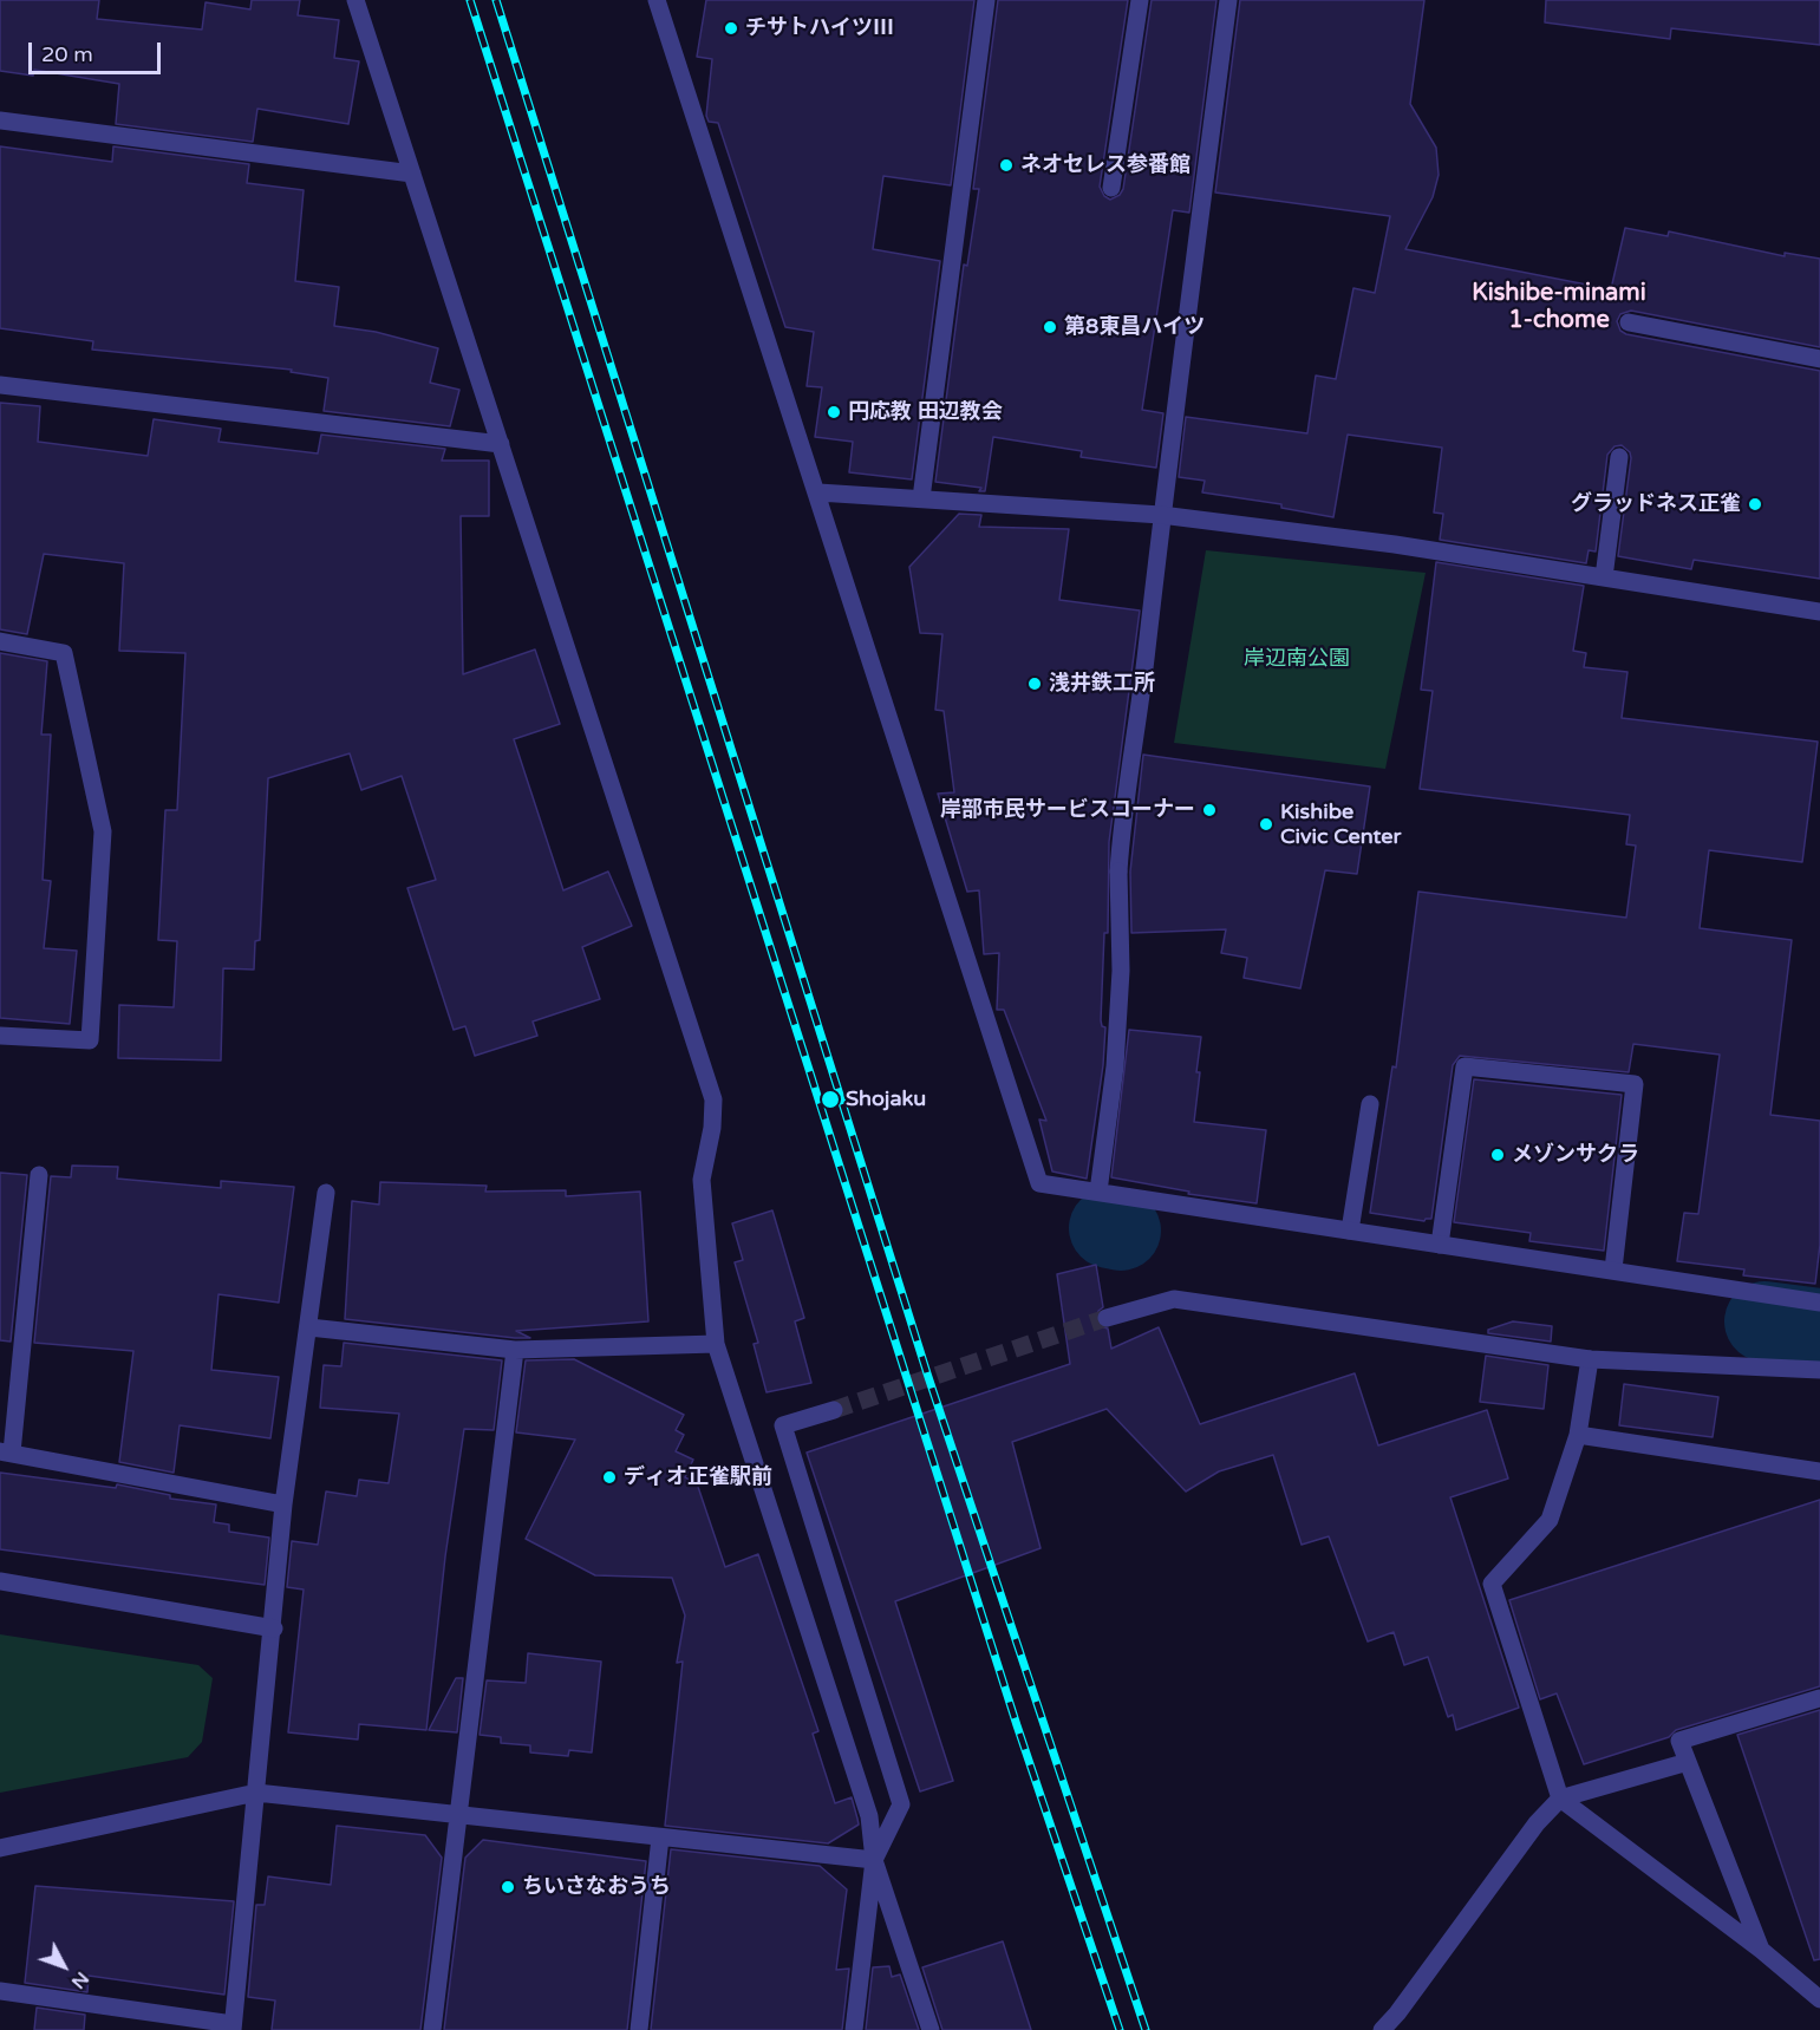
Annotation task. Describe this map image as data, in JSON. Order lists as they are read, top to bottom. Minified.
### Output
{"districts":["Kishibe-minami 1-chome"],"parks":["岸辺南公園"],"places":["チサトハイツⅢ","ネオセレス参番館","第8東昌ハイツ","円応教 田辺教会","グラッドネス正雀","浅井鉄工所","岸部市民サービスコーナー","Kishibe Civic Center","Shojaku","メゾンサクラ","ディオ正雀駅前","ちいさなおうち"],"scale_bar":"20 m","north":"bottom right"}
